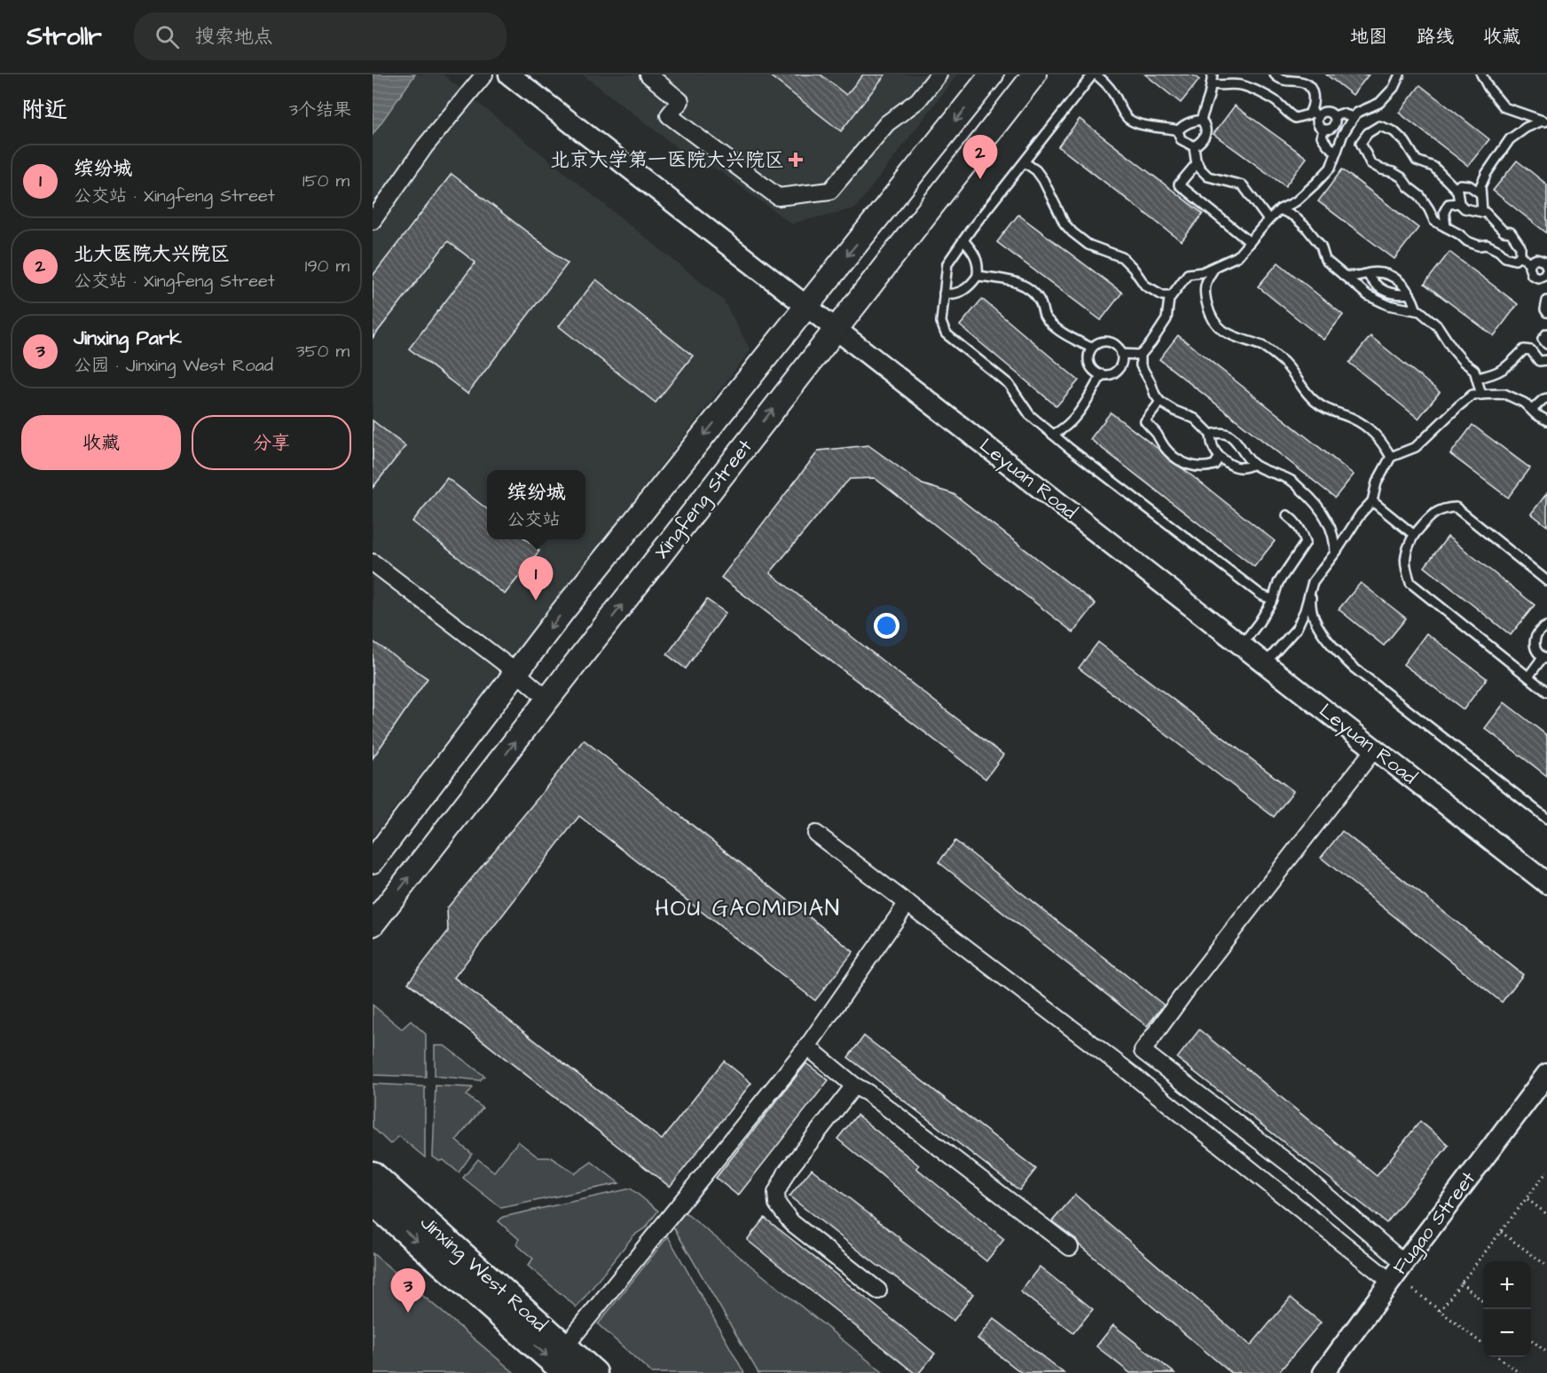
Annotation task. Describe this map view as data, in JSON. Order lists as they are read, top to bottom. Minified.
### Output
{"streets":{"main road":["Xingfeng Street","Jinxing West Road"],"street":["Leyuan Road","Fugao Street"]},"crossings":[["Leyuan Road","Xingfeng Street"]],"districts":["HOU GAOMIDIAN"],"places":{"health":["北京大学第一医院大兴院区"]},"page":{"header":"Strollr","search":"搜索地点","nav":["地图","路线","收藏"],"heading":["附近","3个结果"],"pins":["2","1","3"],"list":[{"mark":"1","name":"缤纷城","note":"公交站 · Xingfeng Street","value":"150 m"},{"mark":"2","name":"北大医院大兴院区","note":"公交站 · Xingfeng Street","value":"190 m"},{"mark":"3","name":"Jinxing Park","note":"公园 · Jinxing West Road","value":"350 m"}],"buttons":["收藏","分享"],"popup":["缤纷城","公交站"],"map_buttons":["+","−"]}}
